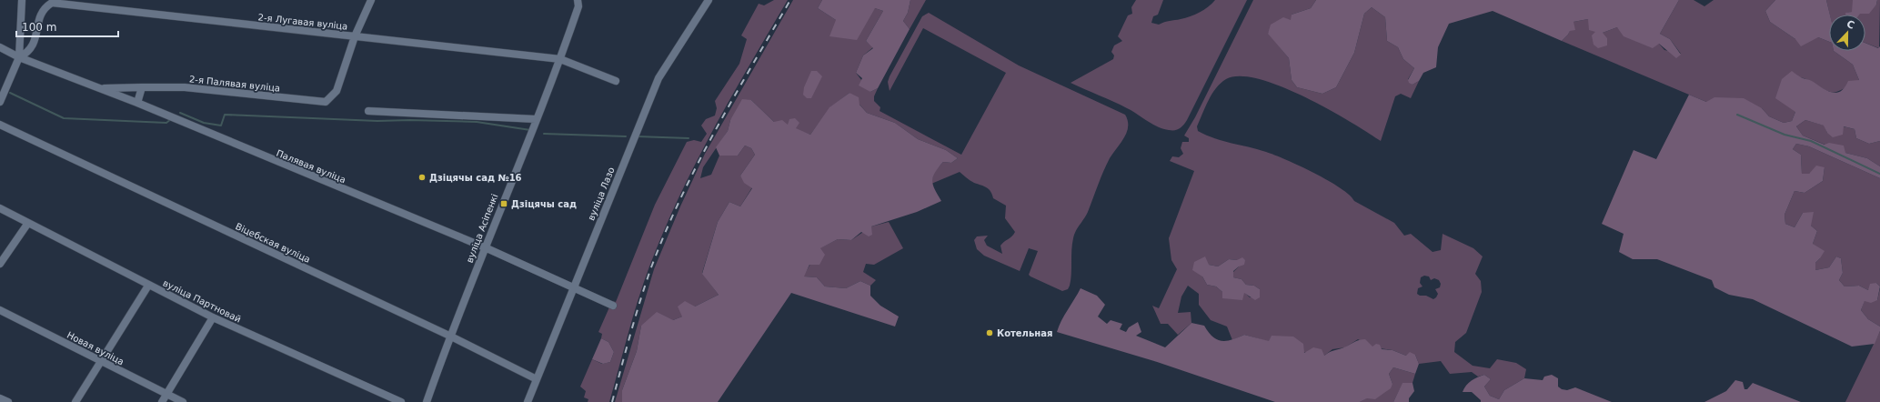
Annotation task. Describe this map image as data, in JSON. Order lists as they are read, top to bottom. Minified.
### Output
{"streets":{"street":["2-я Лугавая вуліца","2-я Палявая вуліца","Палявая вуліца","вуліца Лазо","вуліца Асіпенкі","Віцебская вуліца","вуліца Партновай","Новая вуліца"]},"crossings":[["2-я Лугавая вуліца","2-я Палявая вуліца"],["2-я Лугавая вуліца","Палявая вуліца"],["2-я Лугавая вуліца","вуліца Асіпенкі"],["2-я Палявая вуліца","Палявая вуліца"],["Палявая вуліца","вуліца Лазо"],["Палявая вуліца","вуліца Асіпенкі"],["вуліца Лазо","Віцебская вуліца"],["вуліца Асіпенкі","Віцебская вуліца"]],"places":{"other":["Дзіцячы сад №16","Котельная"],"transit":["Дзіцячы сад"]},"scale_bar":"100 m","north":"top"}
